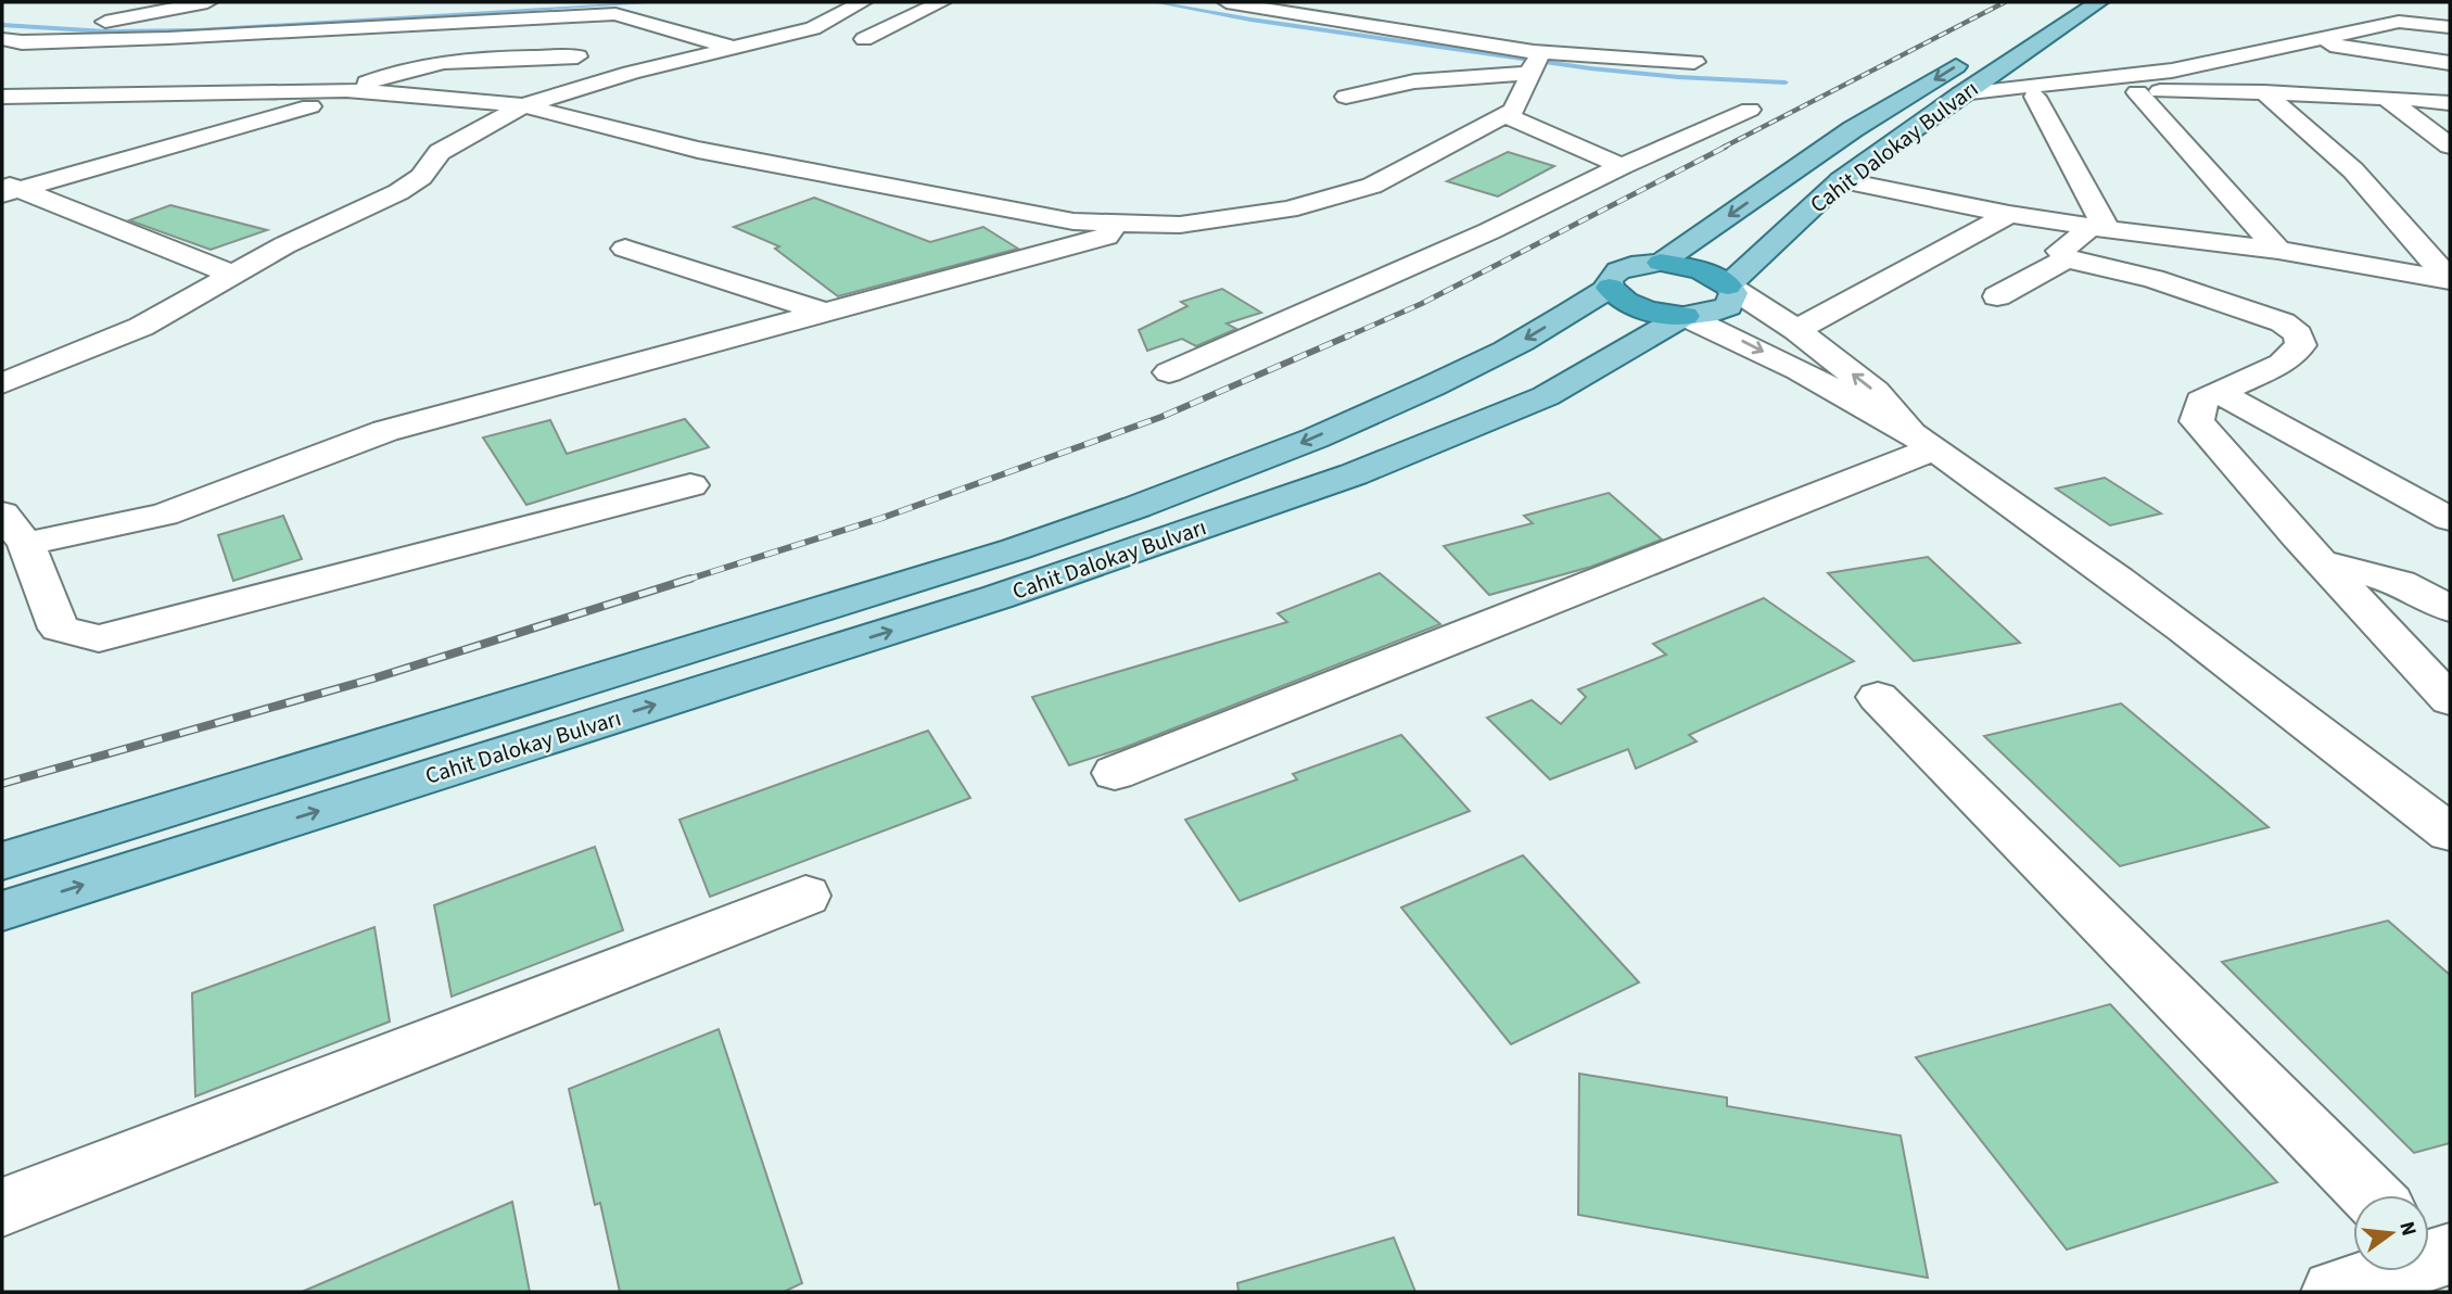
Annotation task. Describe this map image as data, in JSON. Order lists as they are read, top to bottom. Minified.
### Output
{"streets":{"main road":["Cahit Dalokay Bulvarı"]},"north":"right"}
